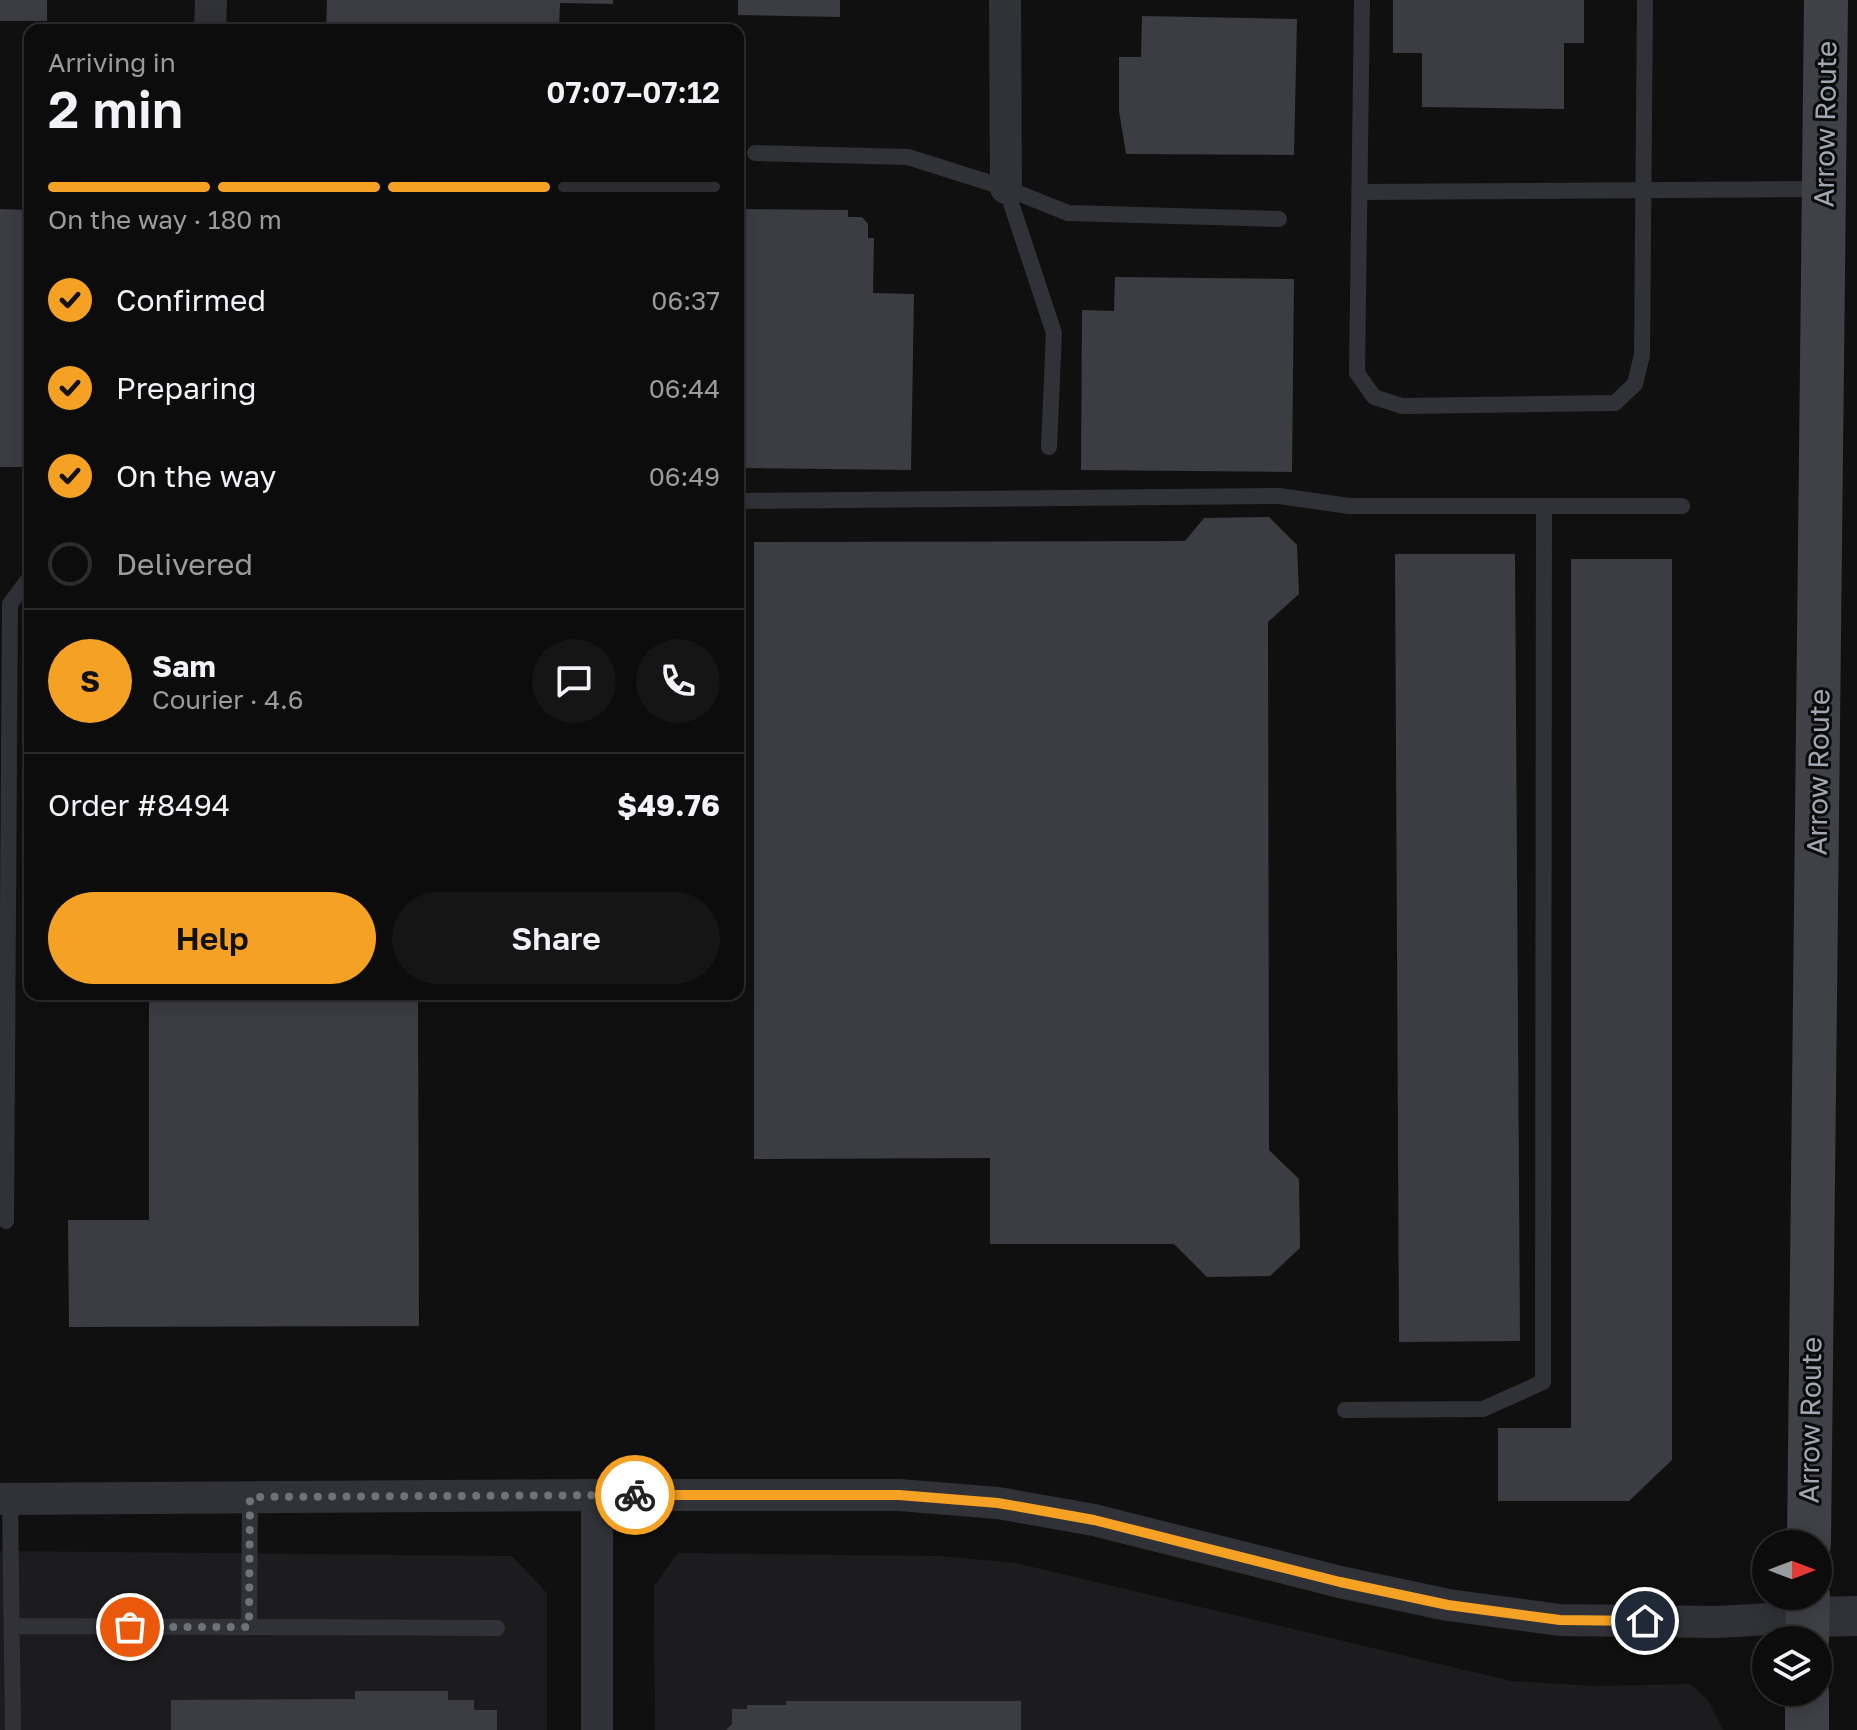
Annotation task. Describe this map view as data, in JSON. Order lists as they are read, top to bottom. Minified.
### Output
{"streets":{"main road":["Arrow Route"]},"north":"right","page":{"heading":["2 min","Arriving in","07:07–07:12"],"panel":["Sam","Courier · 4.6","Order #8494","$49.76"],"bar":"On the way · 180 m","list":[["Confirmed","06:37"],["Preparing","06:44"],["On the way","06:49"],"Delivered"],"round":"S","buttons":["Help","Share"]}}
